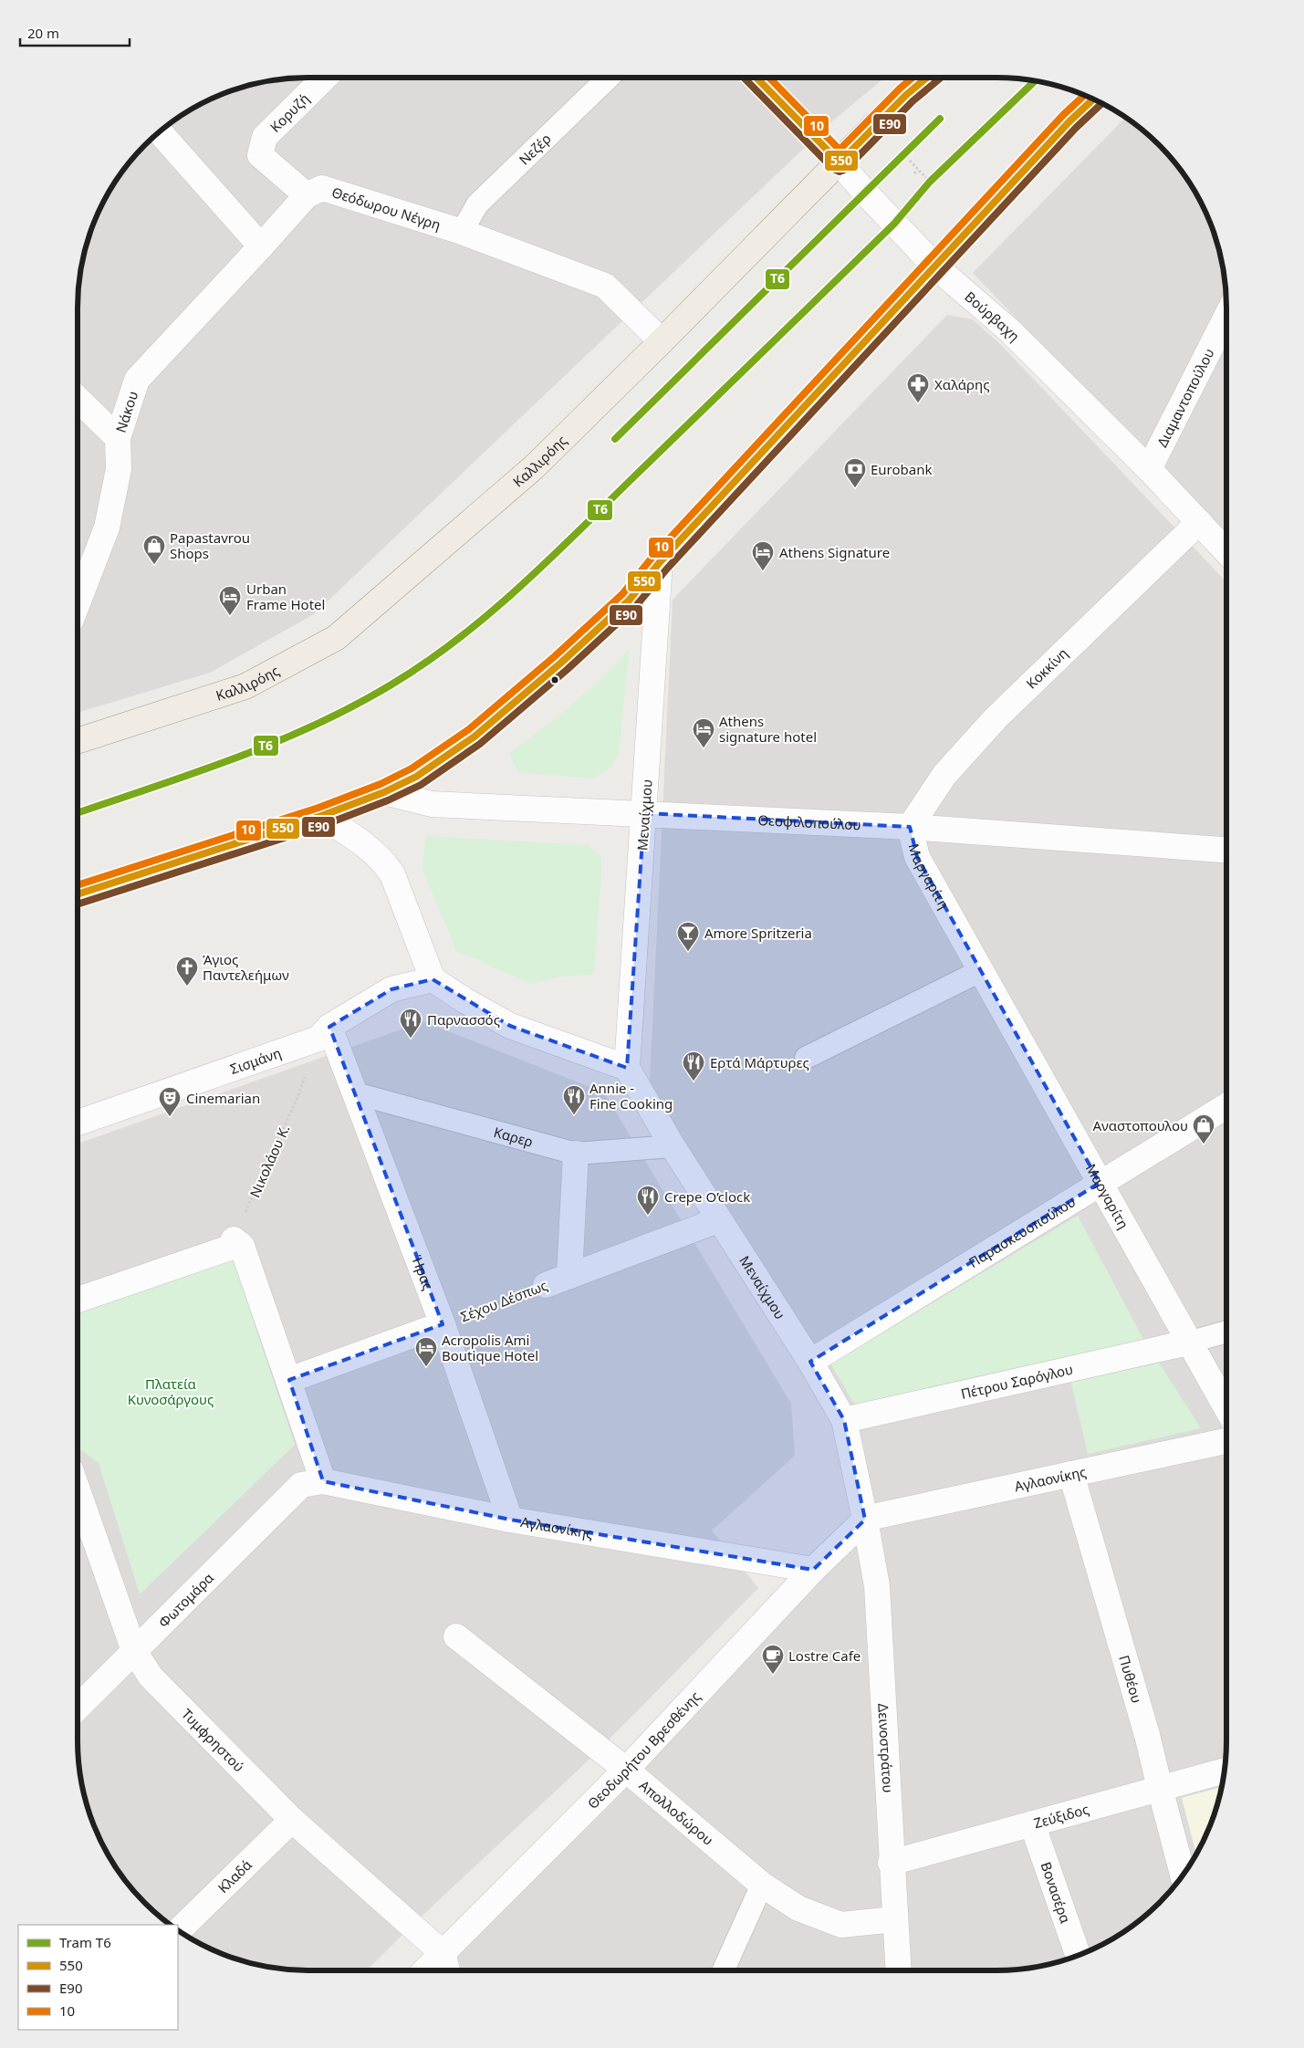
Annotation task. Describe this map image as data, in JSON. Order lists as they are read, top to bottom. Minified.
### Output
{"streets":{"main road":["Καλλιρόης"],"street":["Κορυζή","Θεόδωρου Νέγρη","Βούρβαχη","Διαμαντοπούλου","Νάκου","Κοκκίνη","Μεναίχμου","Θεοφιλοπούλου","Μαργαρίτη","Σισμάνη","Παρασκευοπούλου","Ήρας","Σέχου Δέσπως","Πέτρου Σαρόγλου","Αγλαονίκης","Φωτομάρα","Πυθέου","Τυμφρηστού","Δεινοστράτου","Θεοδωρήτου Βρεσθένης","Απολλοδώρου","Ζεύξιδος","Κλαδά","Βονασέρα"],"lane":["Νεζέρ","Καρερ"],"path":["Νικολάου K."]},"crossings":[["Κορυζή","Θεόδωρου Νέγρη"],["Νεζέρ","Θεόδωρου Νέγρη"],["Θεόδωρου Νέγρη","Καλλιρόης"],["Βούρβαχη","Διαμαντοπούλου"],["Βούρβαχη","Καλλιρόης"],["Βούρβαχη","Κοκκίνη"],["Κοκκίνη","Θεοφιλοπούλου"],["Κοκκίνη","Μαργαρίτη"],["Μεναίχμου","Θεοφιλοπούλου"],["Μεναίχμου","Καρερ"],["Μεναίχμου","Παρασκευοπούλου"],["Μεναίχμου","Σέχου Δέσπως"],["Μεναίχμου","Πέτρου Σαρόγλου"],["Μεναίχμου","Αγλαονίκης"],["Μεναίχμου","Δεινοστράτου"],["Μεναίχμου","Θεοδωρήτου Βρεσθένης"],["Θεοφιλοπούλου","Μαργαρίτη"],["Μαργαρίτη","Παρασκευοπούλου"],["Μαργαρίτη","Πέτρου Σαρόγλου"],["Σισμάνη","Ήρας"],["Καρερ","Ήρας"],["Ήρας","Σέχου Δέσπως"],["Ήρας","Αγλαονίκης"],["Αγλαονίκης","Φωτομάρα"],["Αγλαονίκης","Πυθέου"],["Αγλαονίκης","Δεινοστράτου"],["Αγλαονίκης","Θεοδωρήτου Βρεσθένης"],["Φωτομάρα","Τυμφρηστού"],["Πυθέου","Ζεύξιδος"],["Τυμφρηστού","Θεοδωρήτου Βρεσθένης"],["Τυμφρηστού","Κλαδά"],["Δεινοστράτου","Θεοδωρήτου Βρεσθένης"],["Δεινοστράτου","Απολλοδώρου"],["Δεινοστράτου","Ζεύξιδος"],["Θεοδωρήτου Βρεσθένης","Απολλοδώρου"],["Ζεύξιδος","Βονασέρα"]],"parks":["Πλατεία Κυνοσάργους"],"places":{"pharmacy":["Χαλάρης"],"bank":["Eurobank"],"shop":["Papastavrou Shops","Αναστοπουλου"],"hotel":["Athens Signature","Urban Frame Hotel","Athens signature hotel","Acropolis Ami Boutique Hotel"],"bar":["Amore Spritzeria"],"church":["Άγιος Παντελεήμων"],"restaurant":["Παρνασσός","Ερτά Μάρτυρες","Annie - Fine Cooking","Crepe O’clock"],"theatre":["Cinemarian"],"cafe":["Lostre Cafe"]},"lines":["transit line 550","transit line Ε90","transit line 10","tram line Τ6"],"legend":["Tram Τ6","550","Ε90","10"],"scale_bar":"20 m"}
